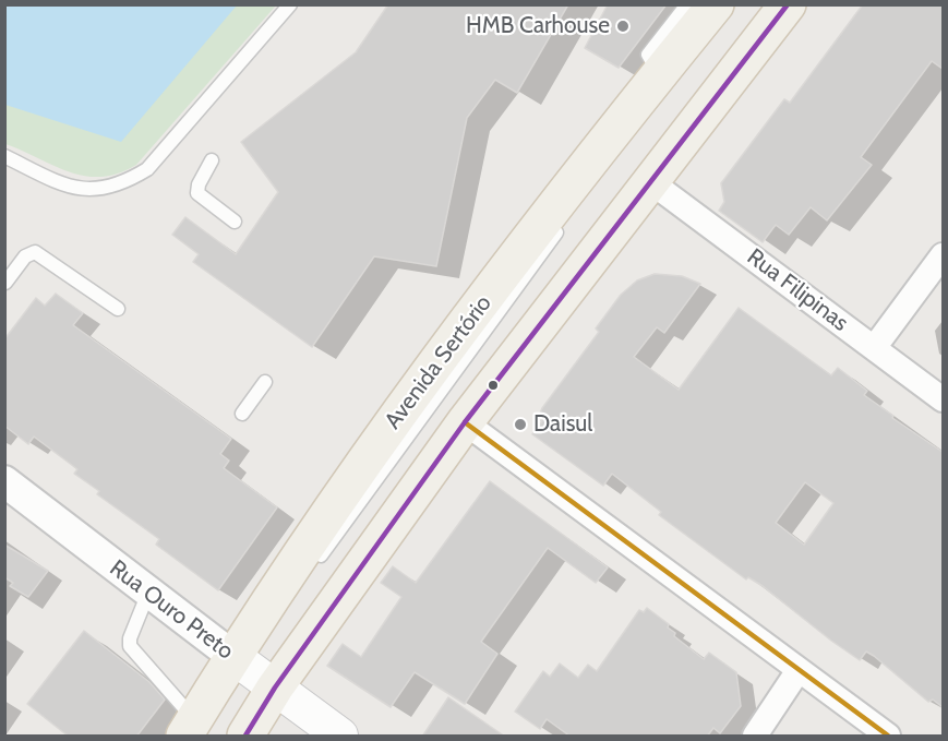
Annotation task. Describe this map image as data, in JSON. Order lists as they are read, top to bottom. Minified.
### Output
{"streets":{"main road":["Avenida Sertório","Rua Ouro Preto"],"street":["Rua Filipinas"]},"crossings":[["Rua Filipinas","Avenida Sertório"],["Avenida Sertório","Rua Ouro Preto"]],"places":["HMB Carhouse","Daisul"]}
